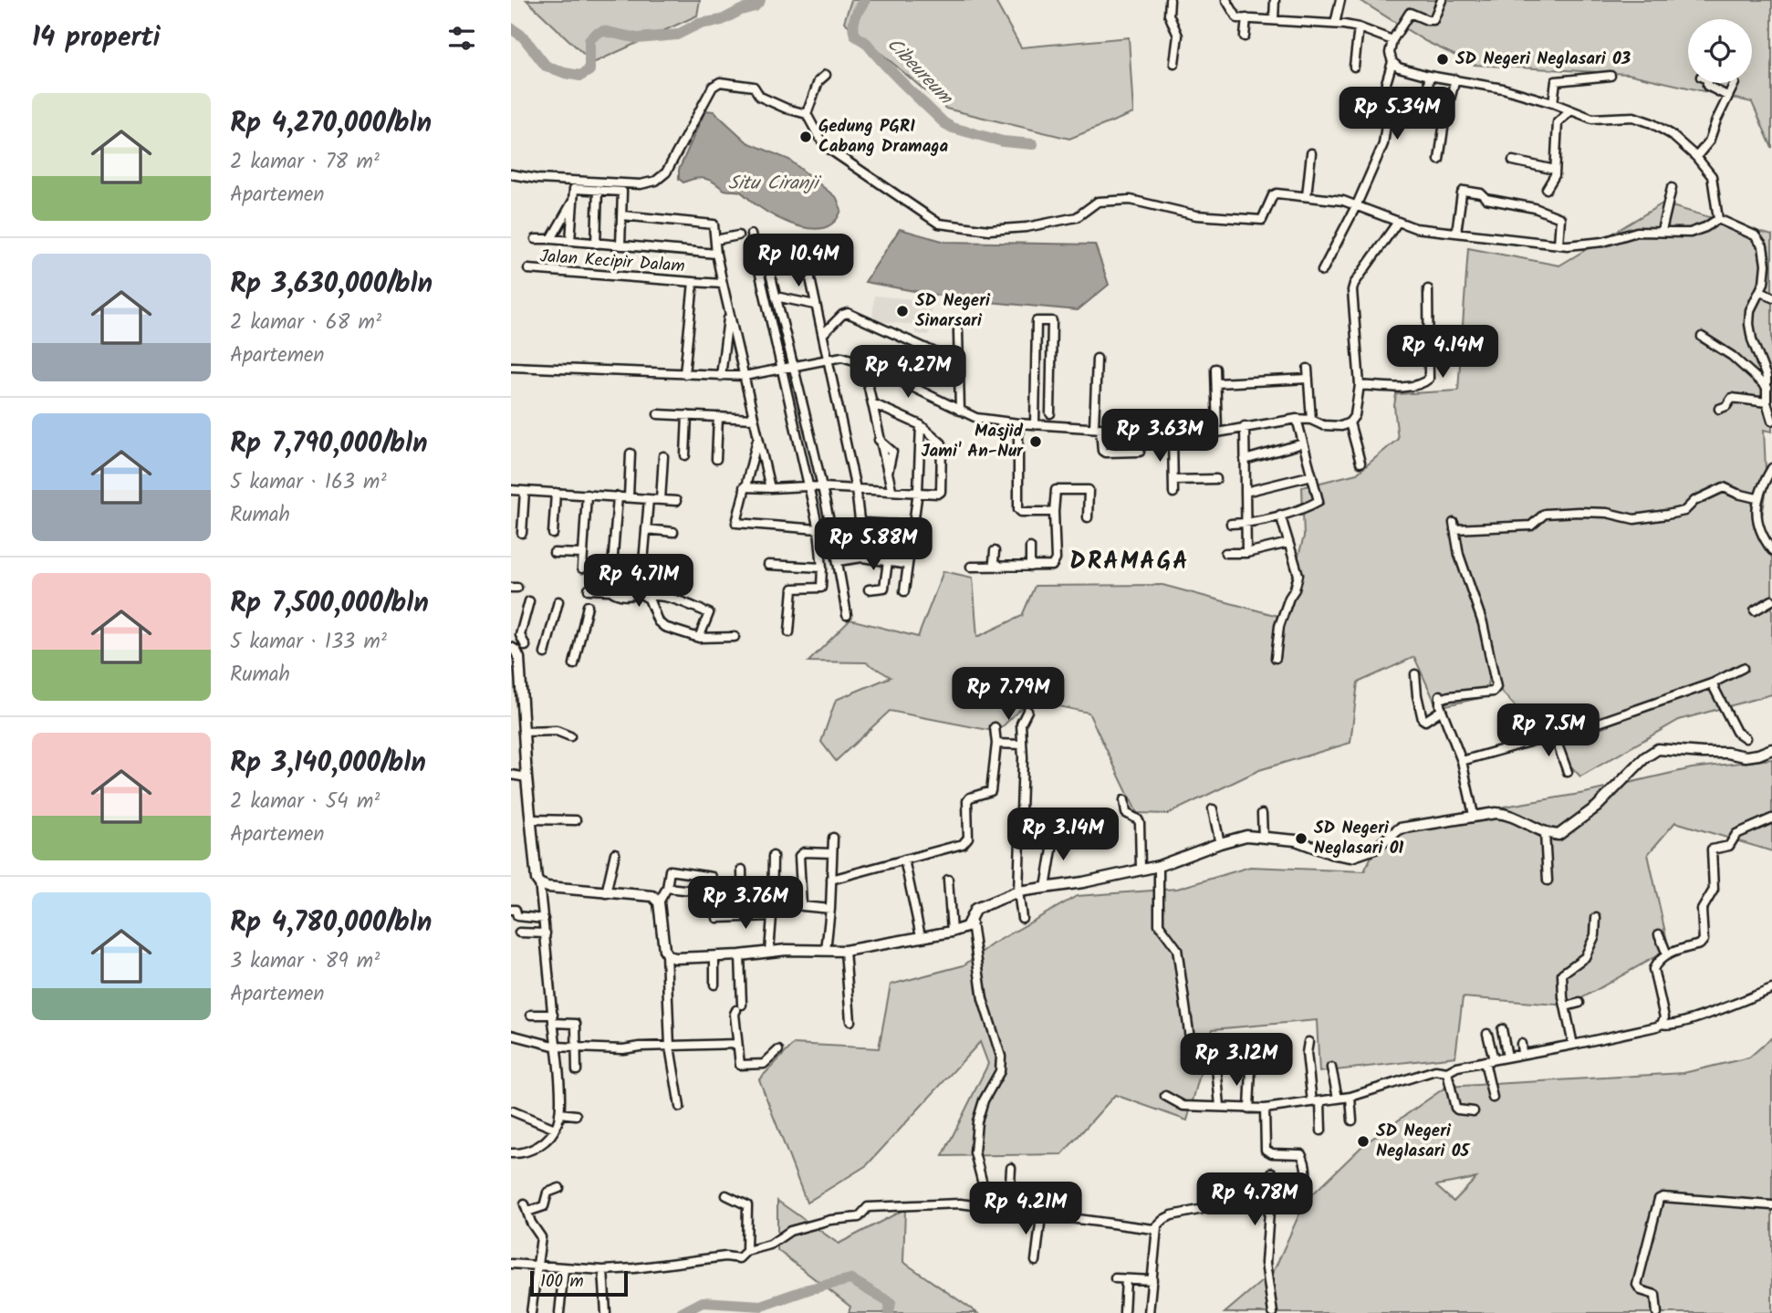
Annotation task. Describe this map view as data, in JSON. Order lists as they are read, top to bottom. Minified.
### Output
{"streets":{"street":["Jalan Kecipir Dalam"]},"districts":["DRAMAGA"],"water":["Cibeureum","Situ Ciranji"],"places":["SD Negeri Neglasari 03","Gedung PGRI Cabang Dramaga","SD Negeri Sinarsari","Masjid Jami' An-Nur","SD Negeri Neglasari 01","SD Negeri Neglasari 05"],"scale_bar":"100 m","page":{"heading":"14 properti","list":[{"name":"Rp 4,270,000/bln","note":"2 kamar · 78 m² · Apartemen"},{"name":"Rp 3,630,000/bln","note":"2 kamar · 68 m² · Apartemen"},{"name":"Rp 7,790,000/bln","note":"5 kamar · 163 m² · Rumah"},{"name":"Rp 7,500,000/bln","note":"5 kamar · 133 m² · Rumah"},{"name":"Rp 3,140,000/bln","note":"2 kamar · 54 m² · Apartemen"},{"name":"Rp 4,780,000/bln","note":"3 kamar · 89 m² · Apartemen"}],"price":["Rp 5.34M","Rp 10.4M","Rp 4.14M","Rp 4.27M","Rp 3.63M","Rp 5.88M","Rp 4.71M","Rp 7.79M","Rp 7.5M","Rp 3.14M","Rp 3.76M","Rp 3.12M","Rp 4.78M","Rp 4.21M"],"scale":"100 m"}}
